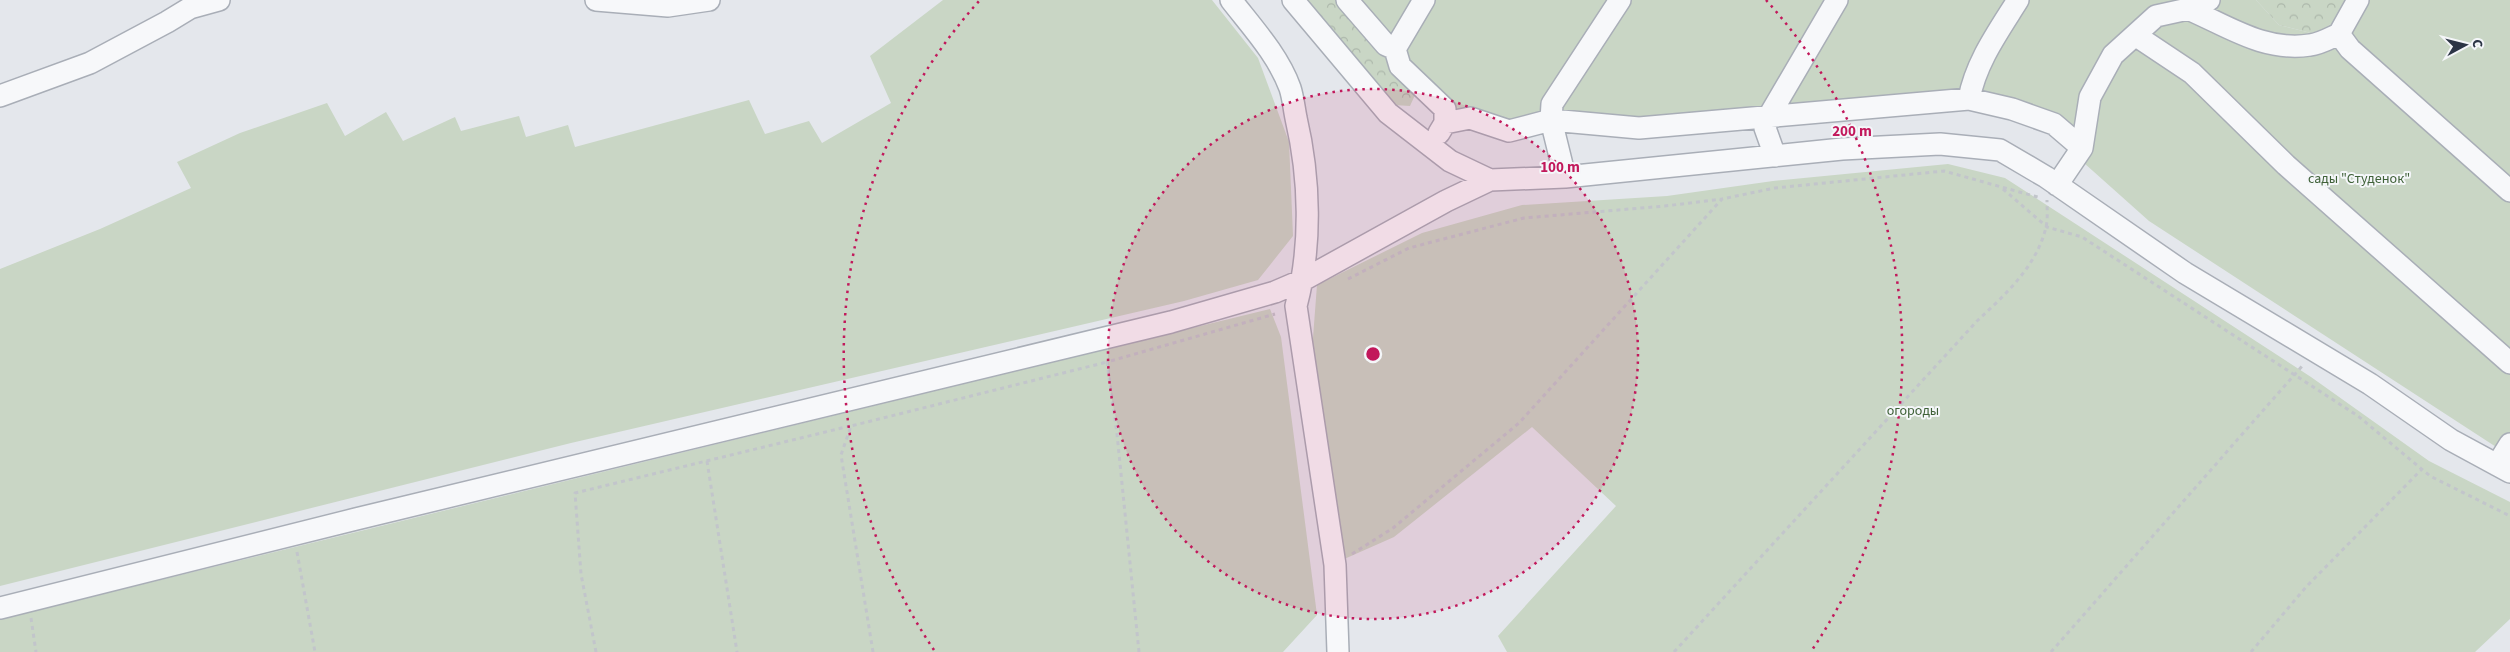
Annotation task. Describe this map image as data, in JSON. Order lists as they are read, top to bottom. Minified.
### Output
{"parks":["сады \"Студенок\"","огороды"],"north":"right","rings":["200 m","100 m"]}
